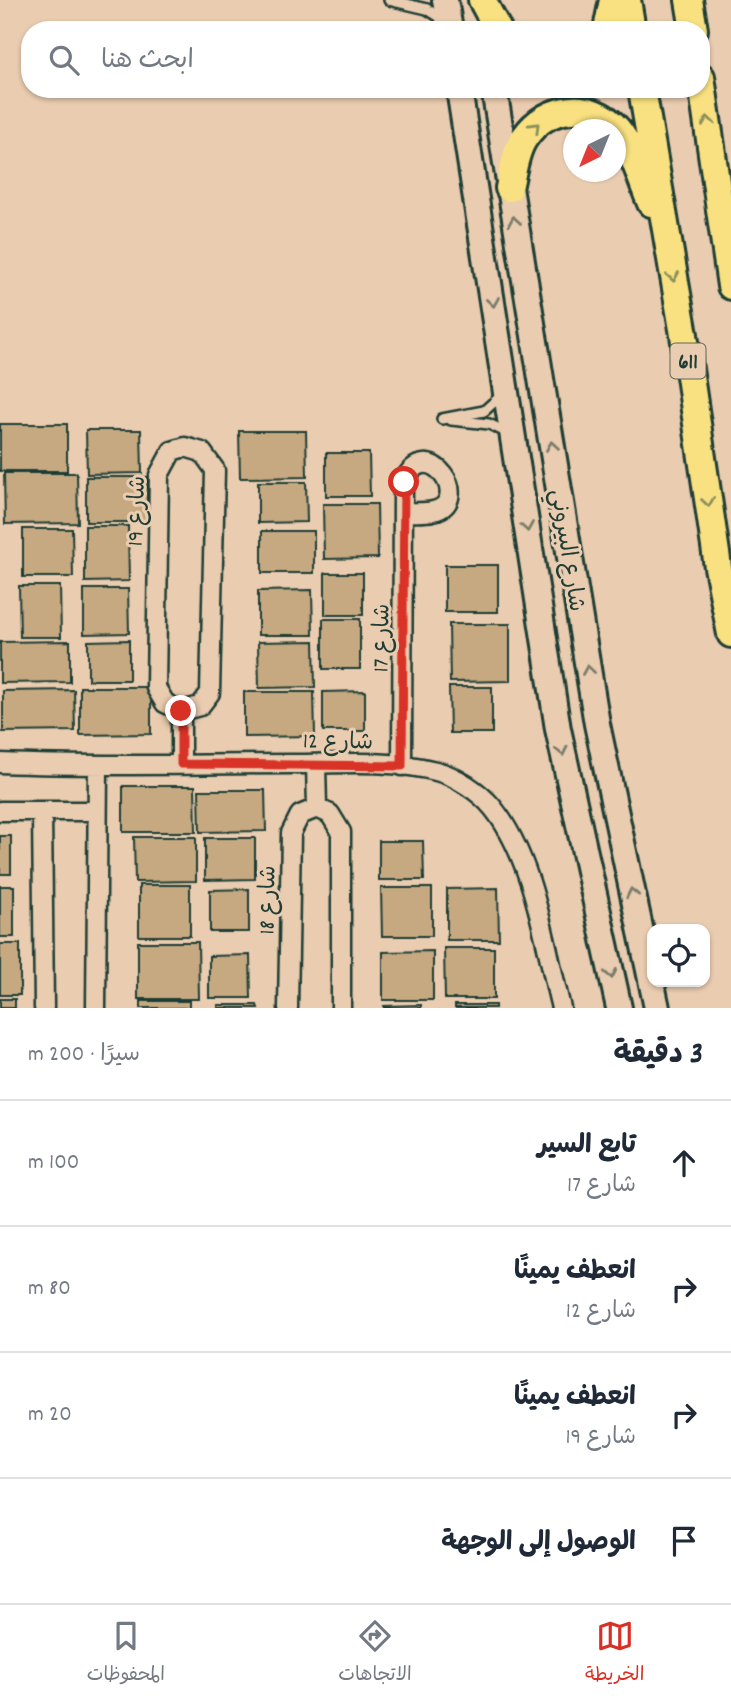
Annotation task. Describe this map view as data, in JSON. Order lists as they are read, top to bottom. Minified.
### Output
{"streets":{"main road":["611"],"street":["شارع 19","شارع البيروني","شارع 17","شارع 12","شارع 18"]},"crossings":[["شارع 17","شارع 12"]],"north":"bottom left","page":{"search":"ابحث هنا","heading":["3 دقيقة","سيرًا · 200 m"],"list":[["تابع السير","شارع 17","100 m"],["انعطف يمينًا","شارع 12","80 m"],["انعطف يمينًا","شارع 19","20 m"],"الوصول إلى الوجهة"],"nav":["الخريطة","الاتجاهات","المحفوظات"]}}
